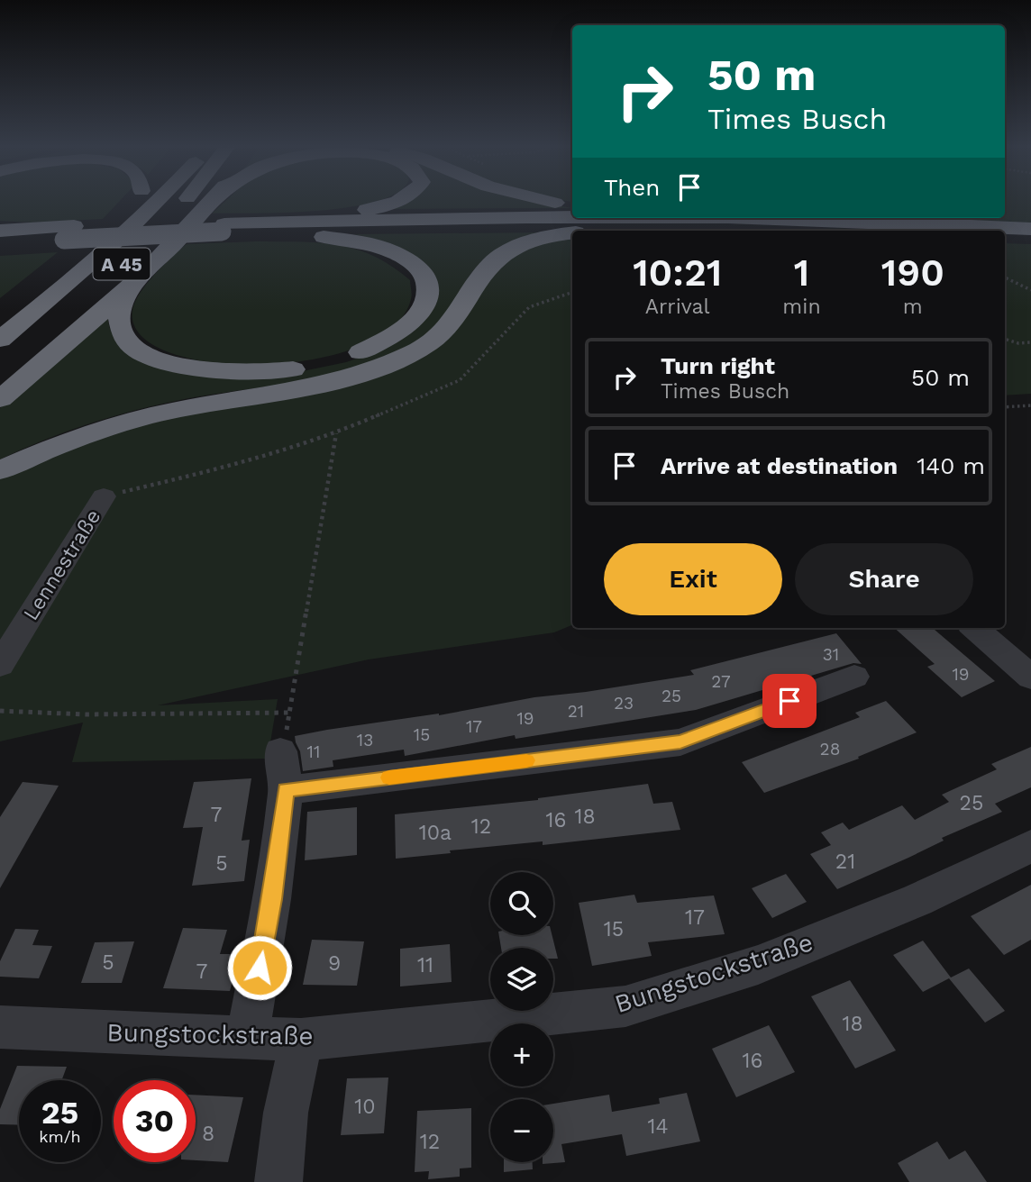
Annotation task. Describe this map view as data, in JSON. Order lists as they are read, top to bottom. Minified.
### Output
{"streets":{"highway":["A 45"],"street":["Lennestraße","Bungstockstraße"]},"house_numbers":["31","19","27","25","23","21","19","17","15","13","28","11","25","7","18","16","12","10a","21","5","17","15","5","9","11","7","18","16","10","14","8","12"],"page":{"turn":["50 m","Times Busch"],"then":"Then","eta":["10:21","Arrival","1","min","190","m"],"list":[{"name":"Turn right","note":"Times Busch","value":"50 m"},{"name":"Arrive at destination","value":"140 m"}],"buttons":["Exit","Share"],"map_buttons":["+","−"],"speed":"25 km/h","limit":"30"}}
